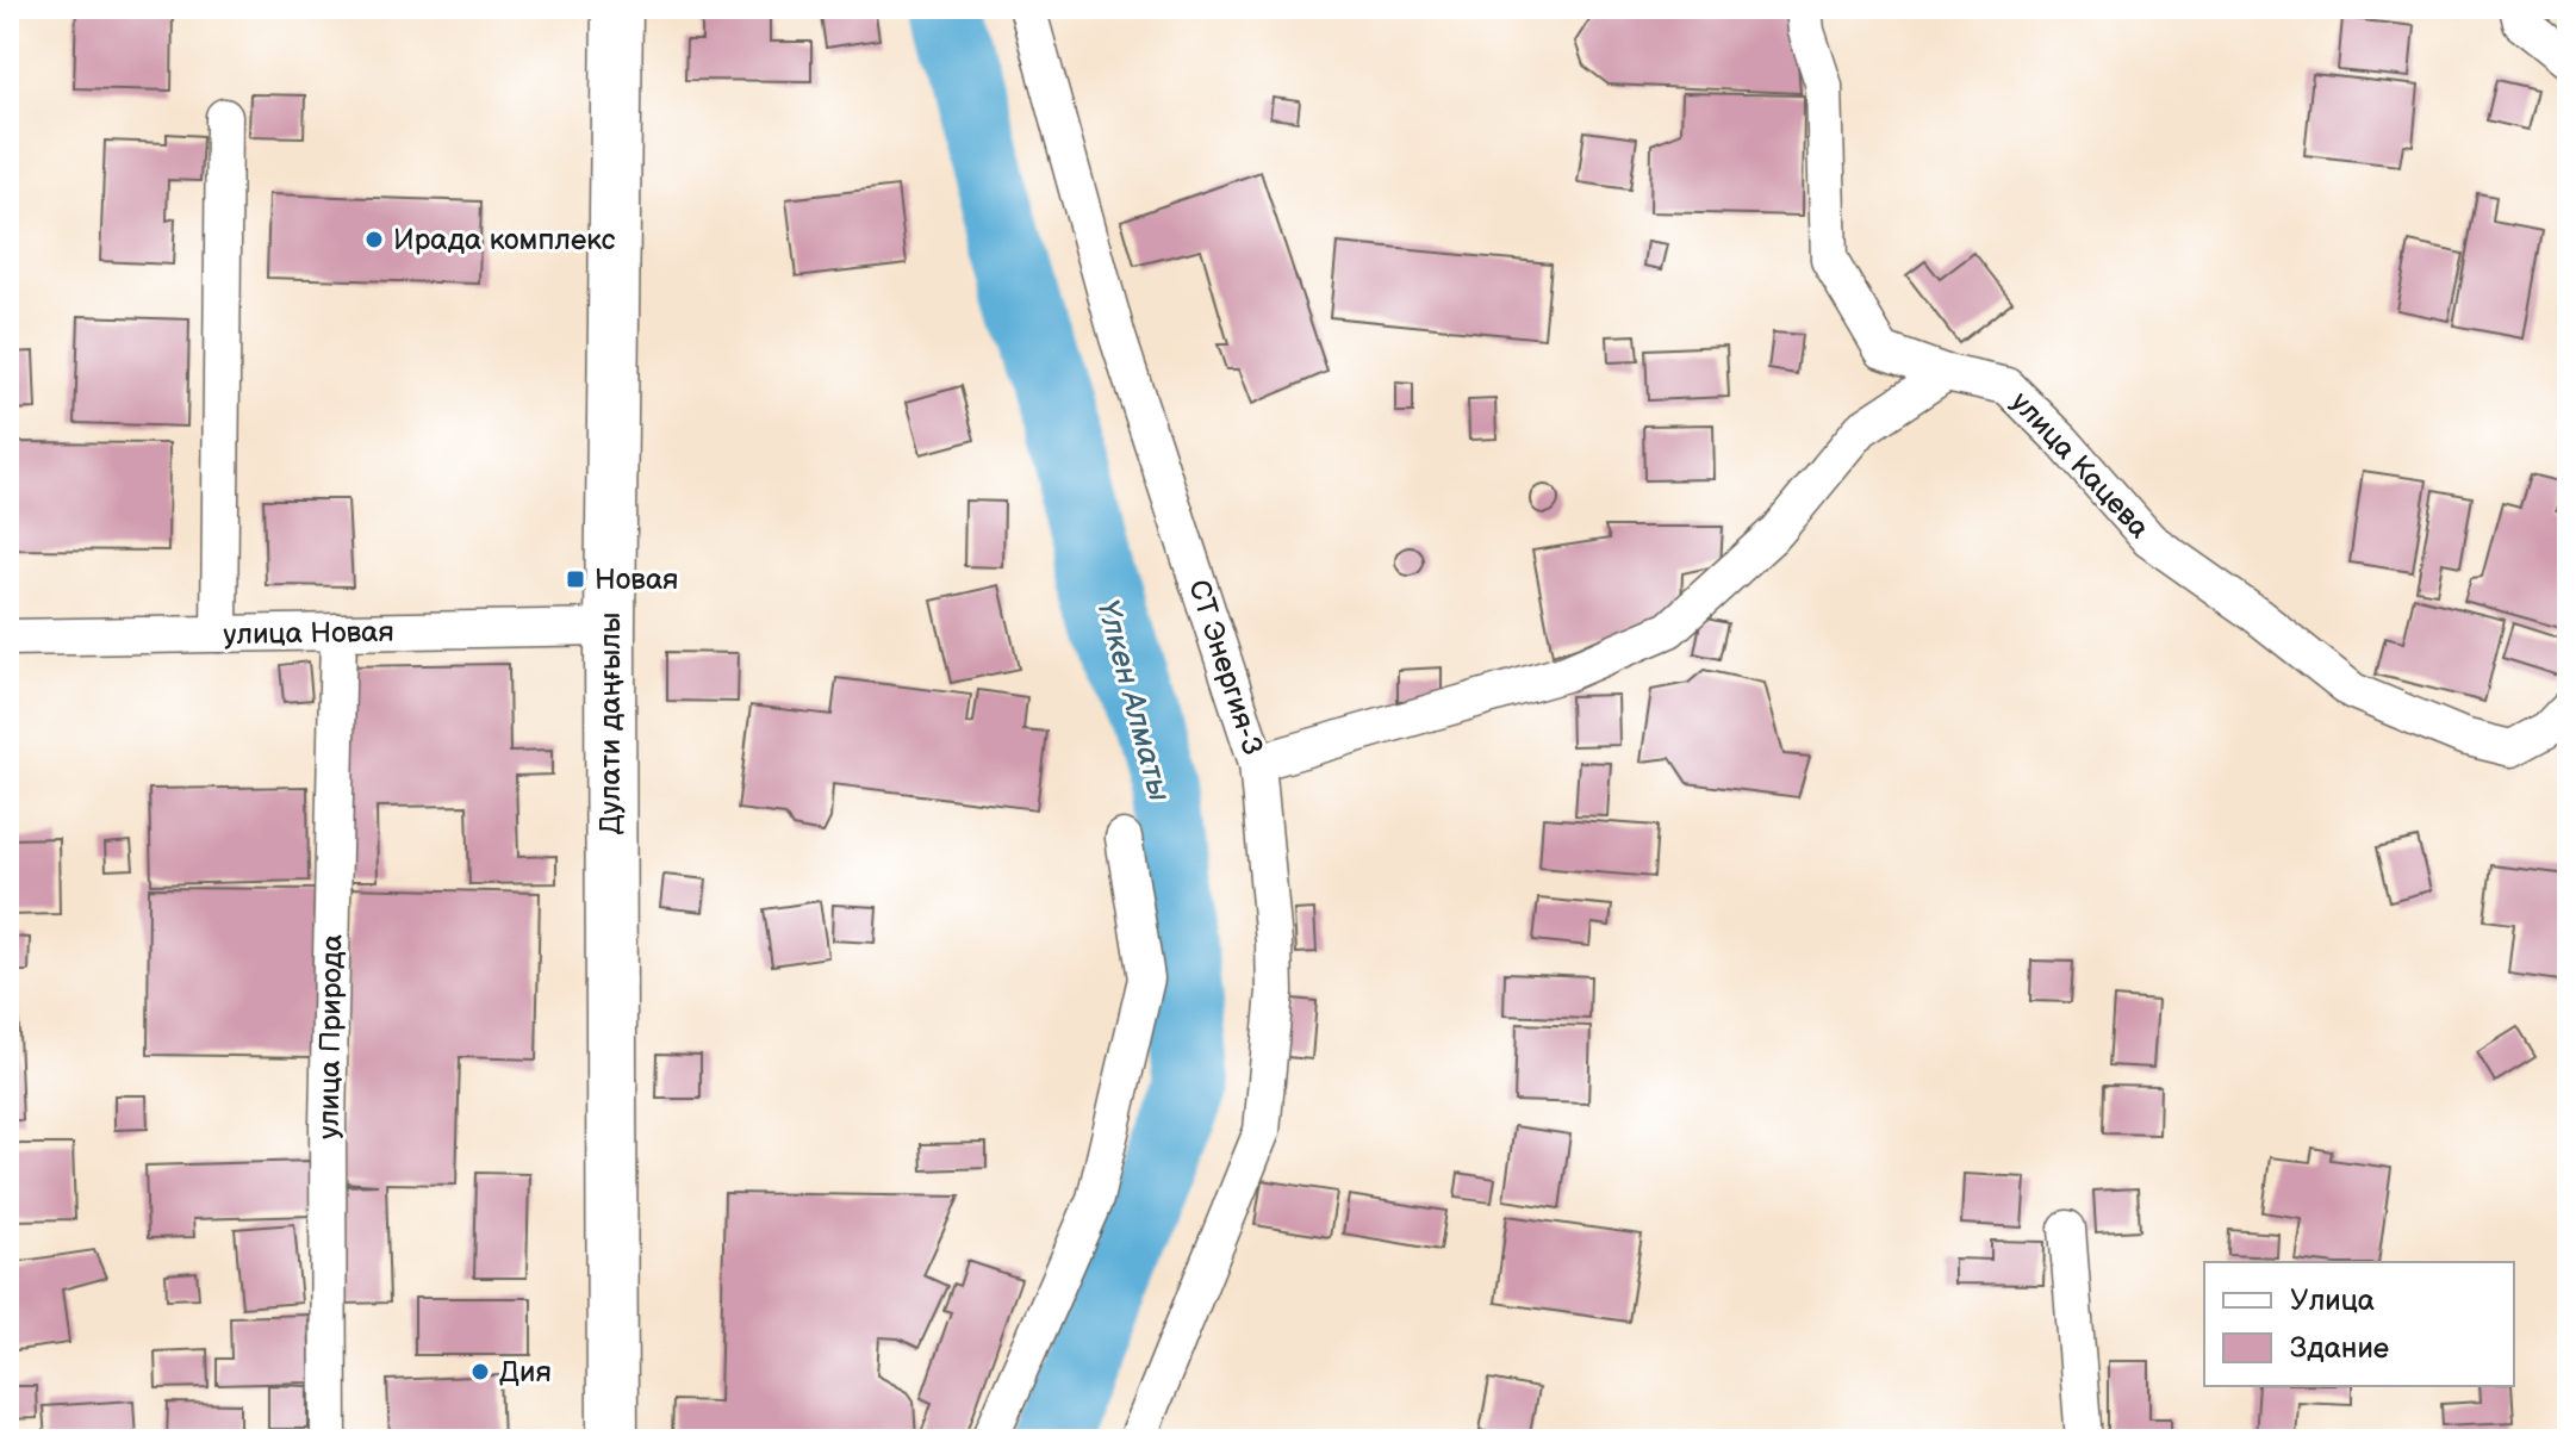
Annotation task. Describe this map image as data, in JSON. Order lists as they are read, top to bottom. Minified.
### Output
{"streets":{"main road":["Дулати даңғылы"],"street":["улица Кацева","улица Новая","СТ Энергия-3","улица Природа"]},"crossings":[["улица Новая","Дулати даңғылы"],["улица Новая","улица Природа"]],"water":["Үлкен Алматы"],"places":{"other":["Ирада комплекс","Дия"],"transit":["Новая"]},"legend":["Улица","Здание"]}
